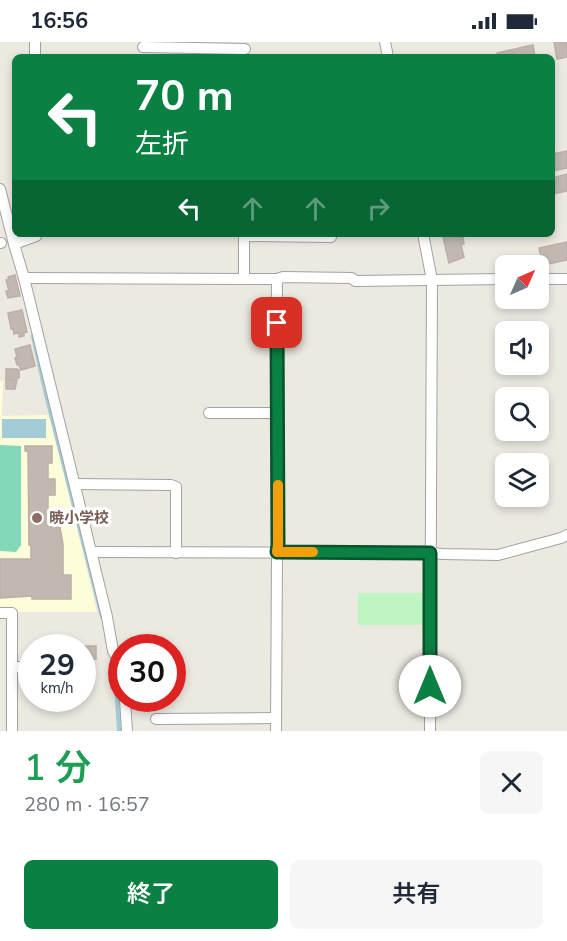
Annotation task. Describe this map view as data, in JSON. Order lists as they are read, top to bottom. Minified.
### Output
{"places":["暁小学校"],"north":"top right","page":{"status":"16:56","turn":["70 m","左折"],"speed":"29 km/h","limit":"30","heading":["1 分","280 m · 16:57"],"buttons":["終了","共有"]}}
